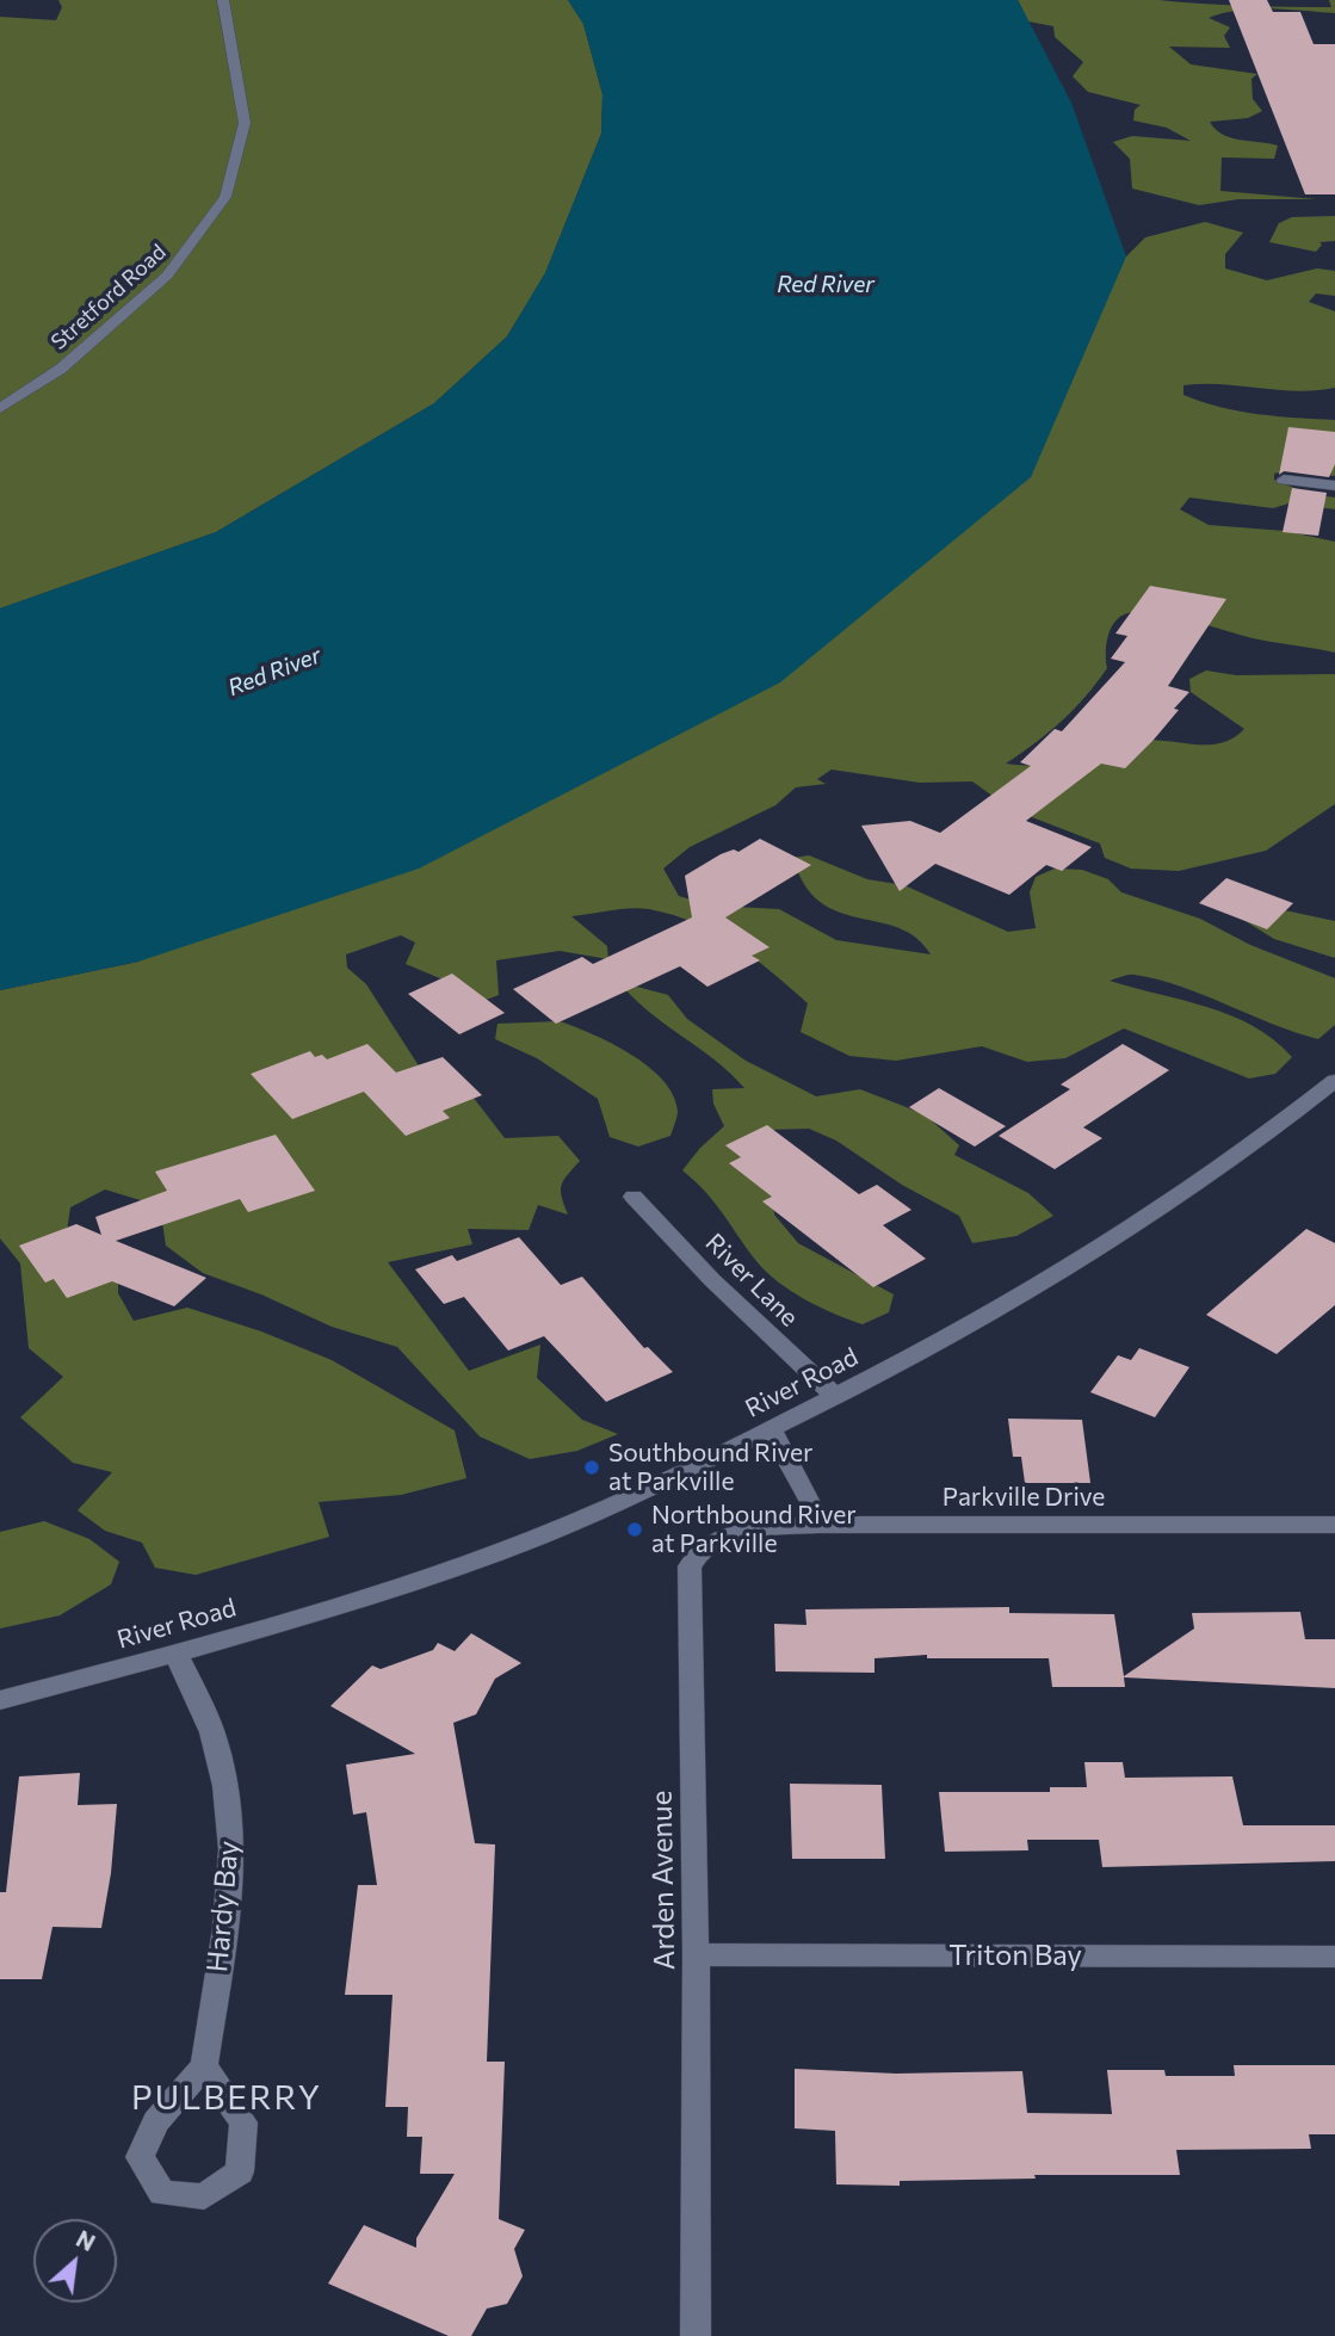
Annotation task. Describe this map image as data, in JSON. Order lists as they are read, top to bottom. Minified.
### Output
{"streets":{"street":["Stretford Road","River Lane","River Road","Parkville Drive","Arden Avenue","Hardy Bay","Triton Bay"]},"crossings":[["River Lane","River Road"],["River Road","Hardy Bay"],["Parkville Drive","Arden Avenue"],["Arden Avenue","Triton Bay"]],"districts":["PULBERRY"],"water":["Red River"],"places":["Southbound River at Parkville","Northbound River at Parkville"],"north":"top right"}
